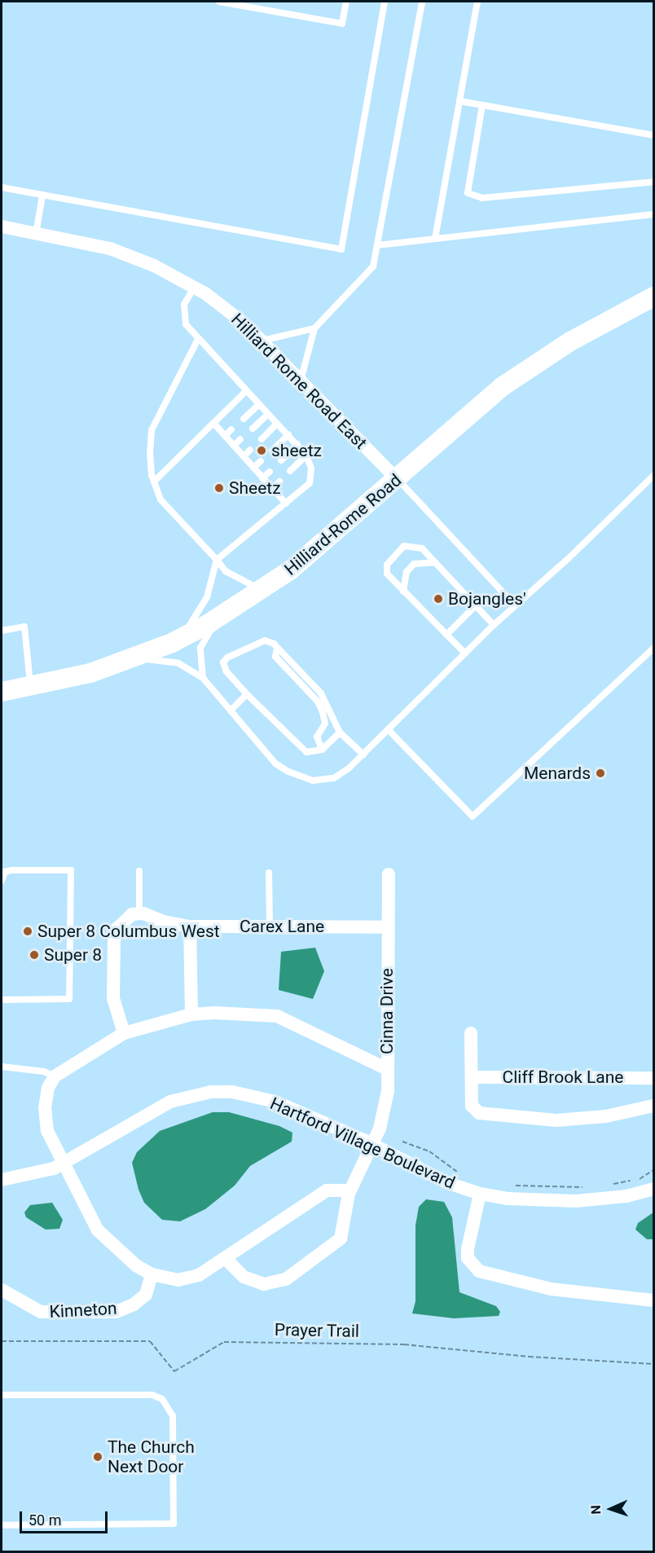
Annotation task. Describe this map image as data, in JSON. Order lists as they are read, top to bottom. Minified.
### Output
{"streets":{"main road":["Hilliard-Rome Road"],"street":["Hilliard Rome Road East","Carex Lane","Cinna Drive","Cliff Brook Lane","Hartford Village Boulevard","Kinneton"],"path":["Prayer Trail"]},"crossings":[["Hilliard Rome Road East","Hilliard-Rome Road"],["Carex Lane","Cinna Drive"],["Cinna Drive","Hartford Village Boulevard"]],"places":["sheetz","Sheetz","Bojangles'","Menards","Super 8 Columbus West","Super 8","The Church Next Door"],"scale_bar":"50 m","north":"left"}
